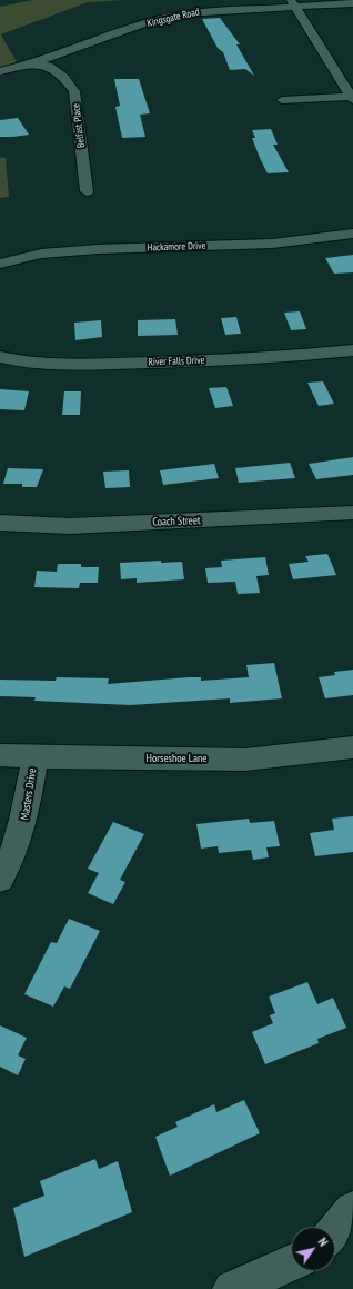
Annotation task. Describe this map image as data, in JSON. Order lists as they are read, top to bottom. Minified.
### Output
{"streets":{"street":["Kingsgate Road","Belfast Place","Hackamore Drive","River Falls Drive","Coach Street","Horseshoe Lane","Masters Drive"]},"crossings":[["Kingsgate Road","Belfast Place"],["Horseshoe Lane","Masters Drive"]],"north":"top right"}
